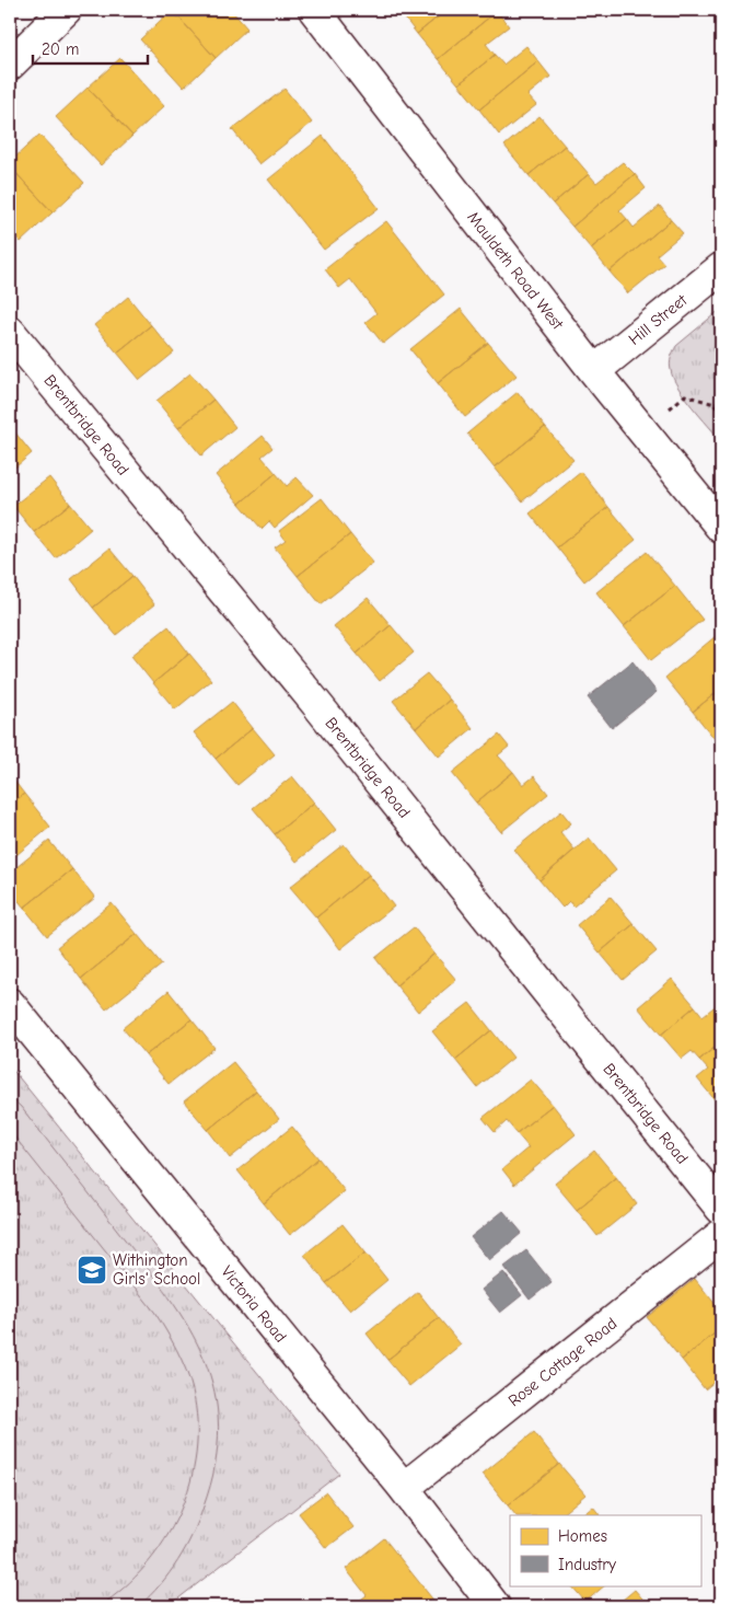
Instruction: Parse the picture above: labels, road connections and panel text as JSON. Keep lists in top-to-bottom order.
{
  "streets": {
    "street": [
      "Mauldeth Road West",
      "Hill Street",
      "Brentbridge Road",
      "Victoria Road",
      "Rose Cottage Road"
    ]
  },
  "crossings": [
    ["Mauldeth Road West", "Hill Street"],
    ["Victoria Road", "Rose Cottage Road"]
  ],
  "places": {
    "school or university": ["Withington Girls' School"]
  },
  "legend": ["Homes", "Industry"],
  "scale_bar": "20 m"
}
